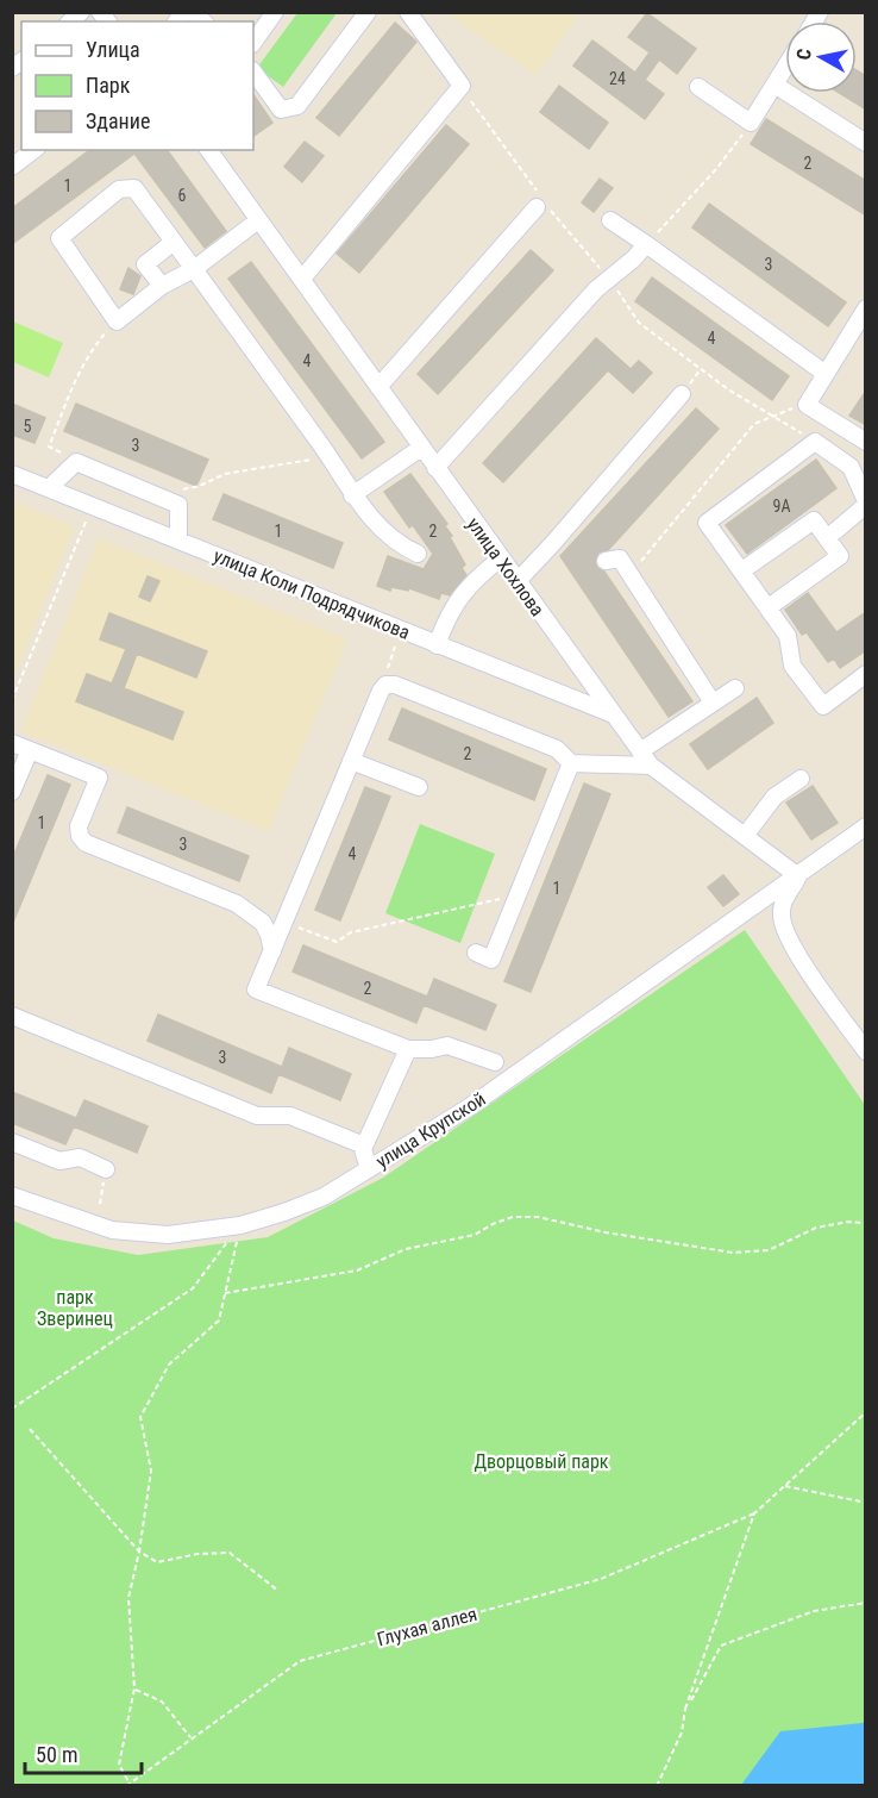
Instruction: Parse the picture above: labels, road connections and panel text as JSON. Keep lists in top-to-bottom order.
{
  "streets": {
    "street": ["улица Хохлова", "улица Коли Подрядчикова", "улица Крупской"],
    "path": ["Глухая аллея"]
  },
  "crossings": [
    ["улица Хохлова", "улица Коли Подрядчикова"],
    ["улица Хохлова", "улица Крупской"]
  ],
  "parks": ["парк Зверинец", "Дворцовый парк"],
  "house_numbers": [
    "24",
    "2",
    "1",
    "6",
    "3",
    "4",
    "4",
    "5",
    "3",
    "9А",
    "1",
    "2",
    "2",
    "1",
    "3",
    "4",
    "1",
    "2",
    "3"
  ],
  "legend": ["Улица", "Парк", "Здание"],
  "scale_bar": "50 m",
  "north": "left"
}
